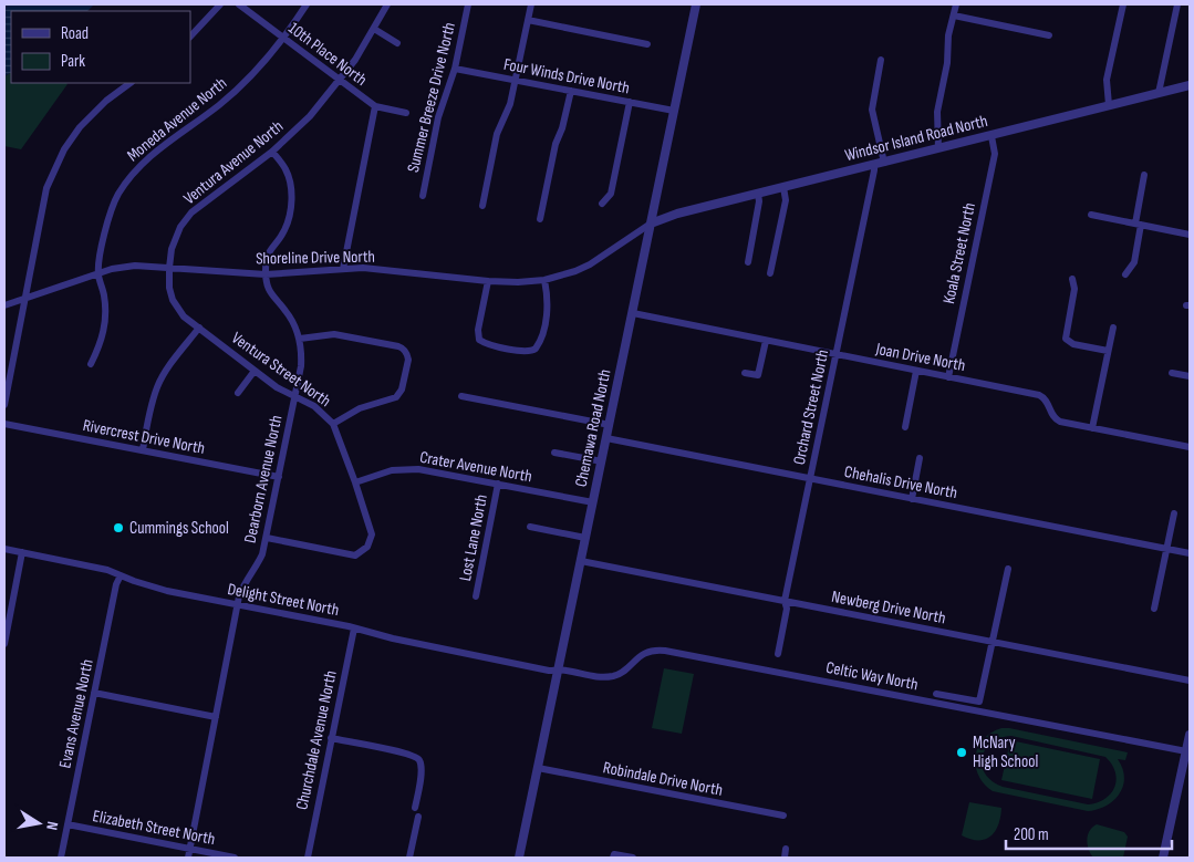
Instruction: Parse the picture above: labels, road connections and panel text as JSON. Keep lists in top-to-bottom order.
{
  "streets": {
    "street": [
      "10th Place North",
      "Four Winds Drive North",
      "Summer Breeze Drive North",
      "Moneda Avenue North",
      "Windsor Island Road North",
      "Ventura Avenue North",
      "Koala Street North",
      "Shoreline Drive North",
      "Joan Drive North",
      "Ventura Street North",
      "Orchard Street North",
      "Chemawa Road North",
      "Rivercrest Drive North",
      "Crater Avenue North",
      "Dearborn Avenue North",
      "Chehalis Drive North",
      "Lost Lane North",
      "Delight Street North",
      "Newberg Drive North",
      "Celtic Way North",
      "Evans Avenue North",
      "Churchdale Avenue North",
      "Robindale Drive North",
      "Elizabeth Street North"
    ]
  },
  "crossings": [
    ["10th Place North", "Moneda Avenue North"],
    ["10th Place North", "Ventura Avenue North"],
    ["Four Winds Drive North", "Summer Breeze Drive North"],
    ["Four Winds Drive North", "Chemawa Road North"],
    ["Moneda Avenue North", "Shoreline Drive North"],
    ["Windsor Island Road North", "Koala Street North"],
    ["Windsor Island Road North", "Shoreline Drive North"],
    ["Windsor Island Road North", "Orchard Street North"],
    ["Windsor Island Road North", "Chemawa Road North"],
    ["Ventura Avenue North", "Shoreline Drive North"],
    ["Ventura Avenue North", "Ventura Street North"],
    ["Koala Street North", "Joan Drive North"],
    ["Shoreline Drive North", "Ventura Street North"],
    ["Shoreline Drive North", "Chemawa Road North"],
    ["Shoreline Drive North", "Dearborn Avenue North"],
    ["Joan Drive North", "Orchard Street North"],
    ["Joan Drive North", "Chemawa Road North"],
    ["Ventura Street North", "Crater Avenue North"],
    ["Ventura Street North", "Dearborn Avenue North"],
    ["Orchard Street North", "Chehalis Drive North"],
    ["Orchard Street North", "Newberg Drive North"],
    ["Chemawa Road North", "Crater Avenue North"],
    ["Chemawa Road North", "Chehalis Drive North"],
    ["Chemawa Road North", "Delight Street North"],
    ["Chemawa Road North", "Newberg Drive North"],
    ["Chemawa Road North", "Celtic Way North"],
    ["Chemawa Road North", "Robindale Drive North"],
    ["Rivercrest Drive North", "Dearborn Avenue North"],
    ["Crater Avenue North", "Lost Lane North"],
    ["Dearborn Avenue North", "Delight Street North"],
    ["Dearborn Avenue North", "Elizabeth Street North"],
    ["Delight Street North", "Celtic Way North"],
    ["Delight Street North", "Evans Avenue North"],
    ["Delight Street North", "Churchdale Avenue North"],
    ["Evans Avenue North", "Elizabeth Street North"]
  ],
  "places": ["Cummings School", "McNary High School"],
  "legend": ["Road", "Park"],
  "scale_bar": "200 m",
  "north": "right"
}
